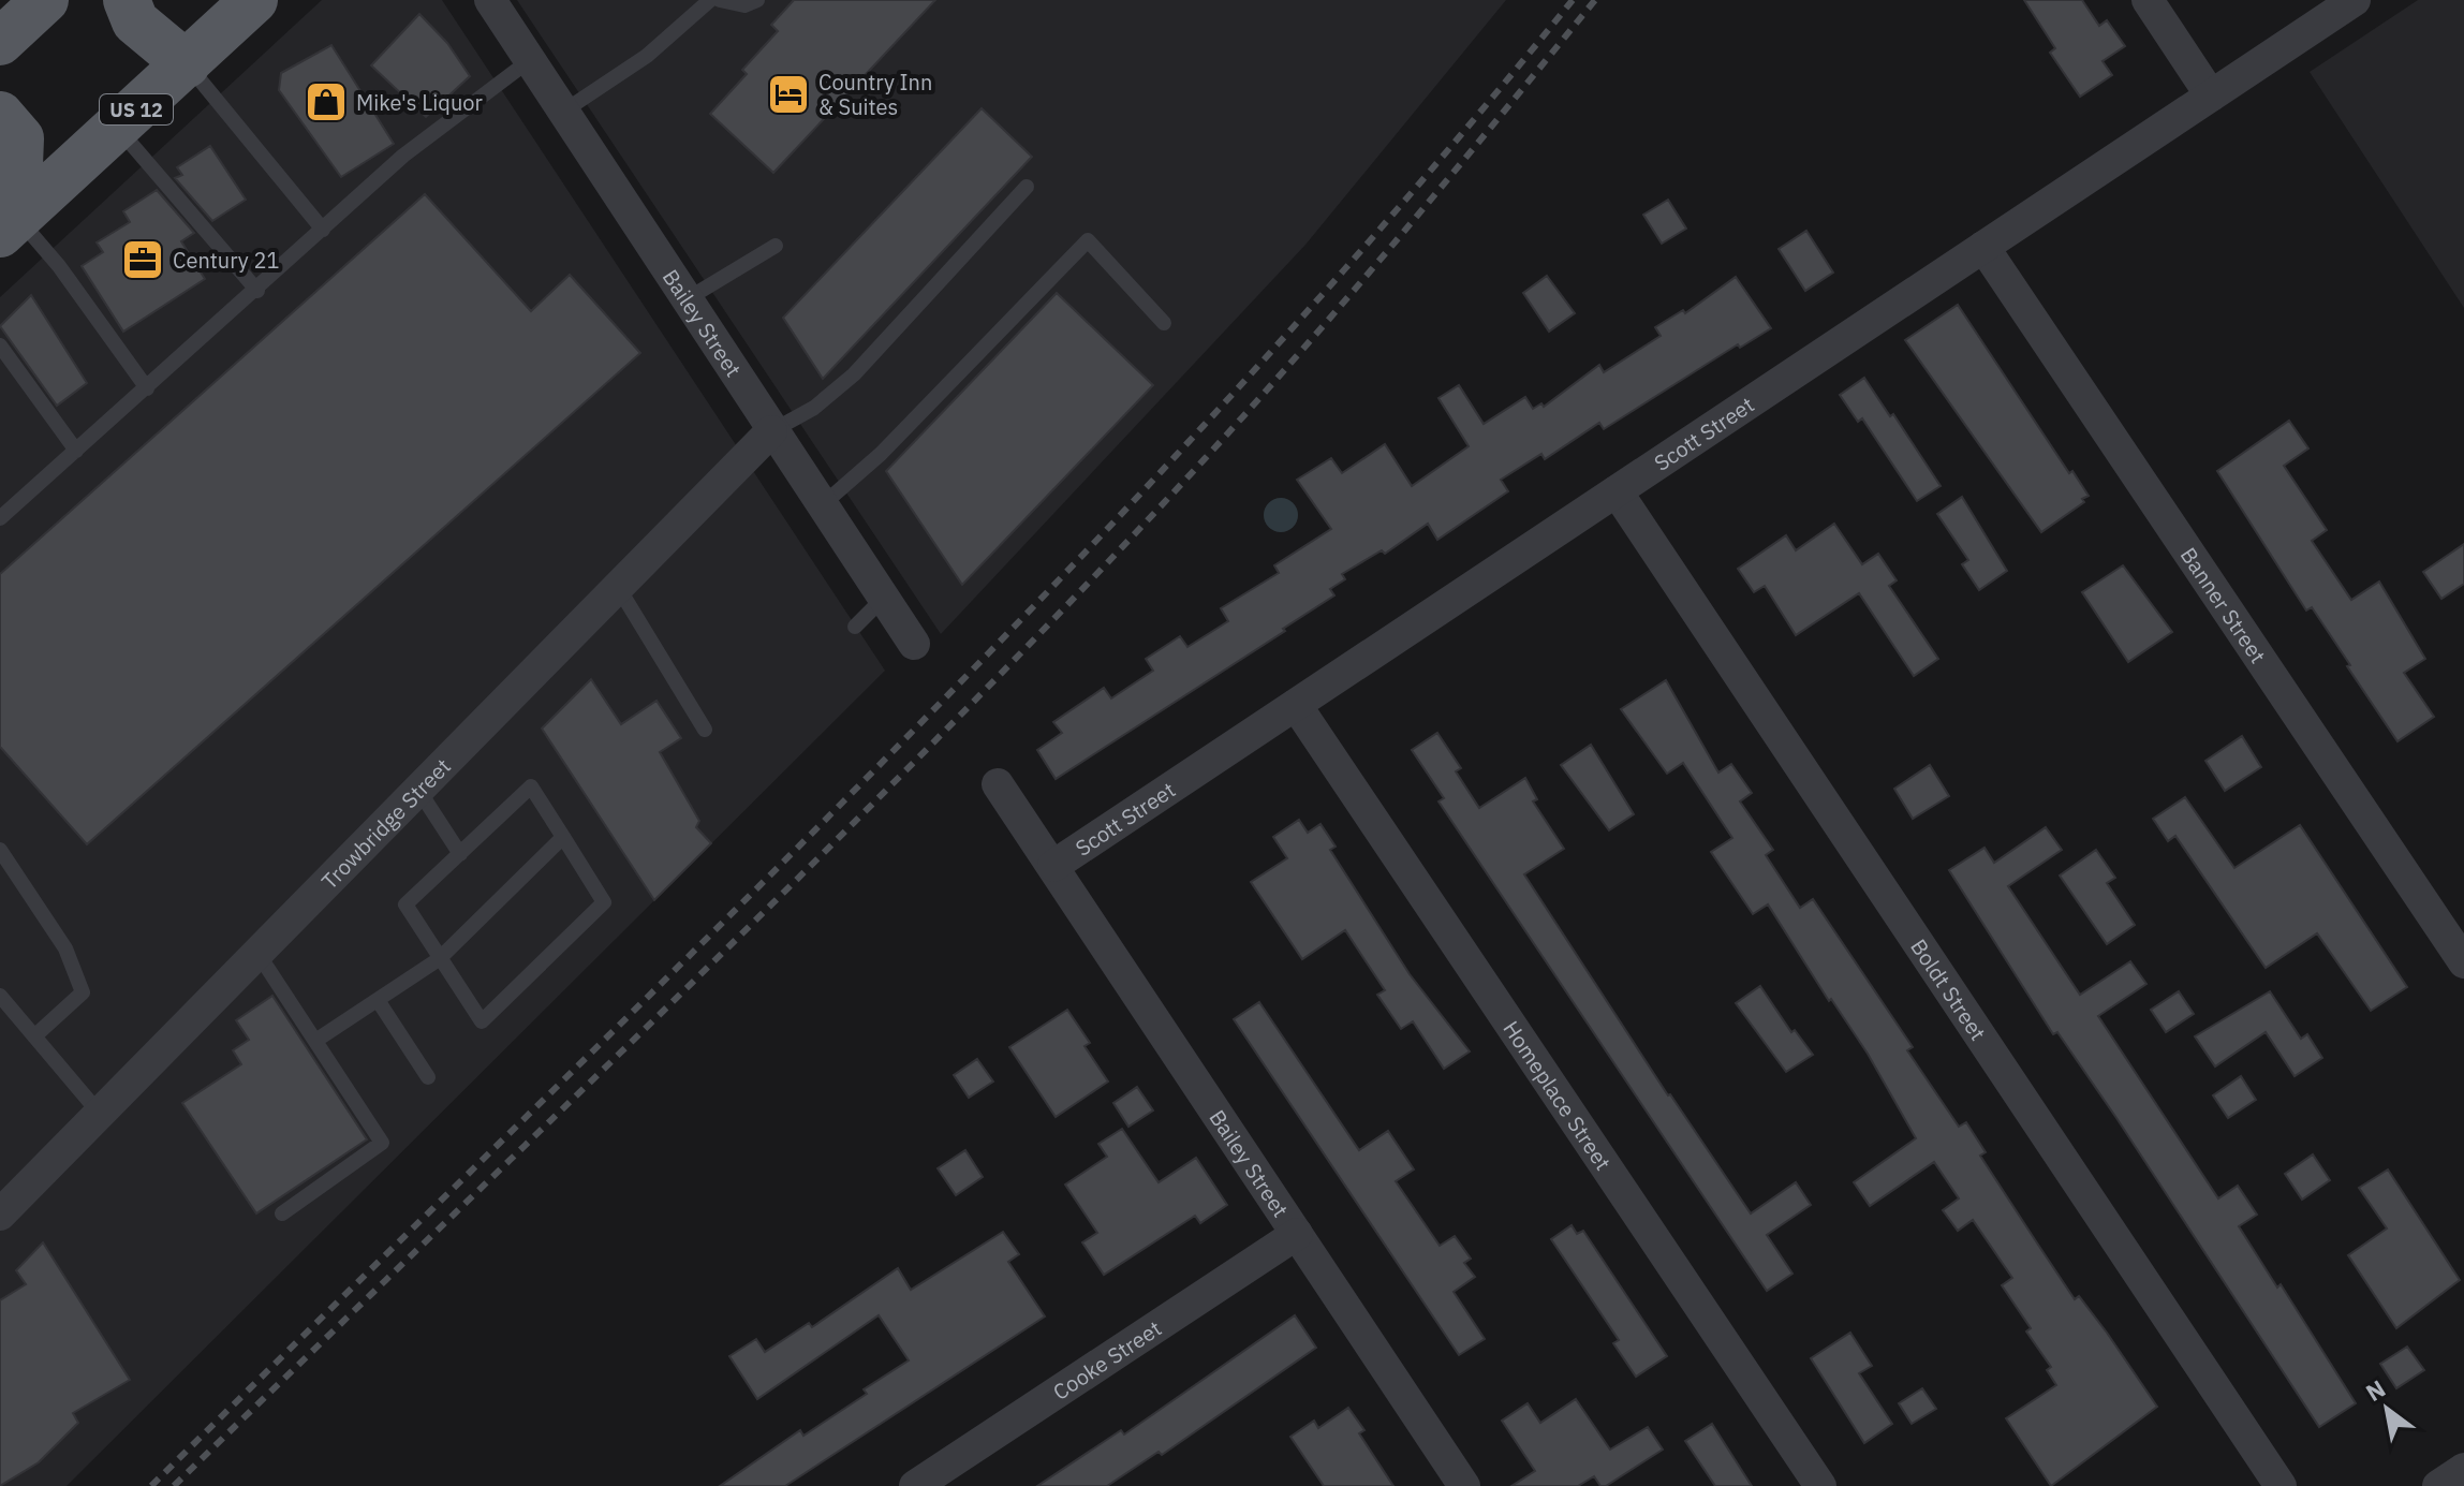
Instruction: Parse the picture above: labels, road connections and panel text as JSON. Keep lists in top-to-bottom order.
{
  "streets": {
    "main road": ["US 12"],
    "street": [
      "Bailey Street",
      "Scott Street",
      "Banner Street",
      "Trowbridge Street",
      "Boldt Street",
      "Homeplace Street",
      "Cooke Street"
    ]
  },
  "crossings": [
    ["Bailey Street", "Scott Street"],
    ["Bailey Street", "Trowbridge Street"],
    ["Bailey Street", "Cooke Street"],
    ["Scott Street", "Banner Street"],
    ["Scott Street", "Boldt Street"],
    ["Scott Street", "Homeplace Street"]
  ],
  "places": {
    "hotel": ["Country Inn & Suites"],
    "shop": ["Mike's Liquor"],
    "office": ["Century 21"]
  },
  "north": "top left"
}
